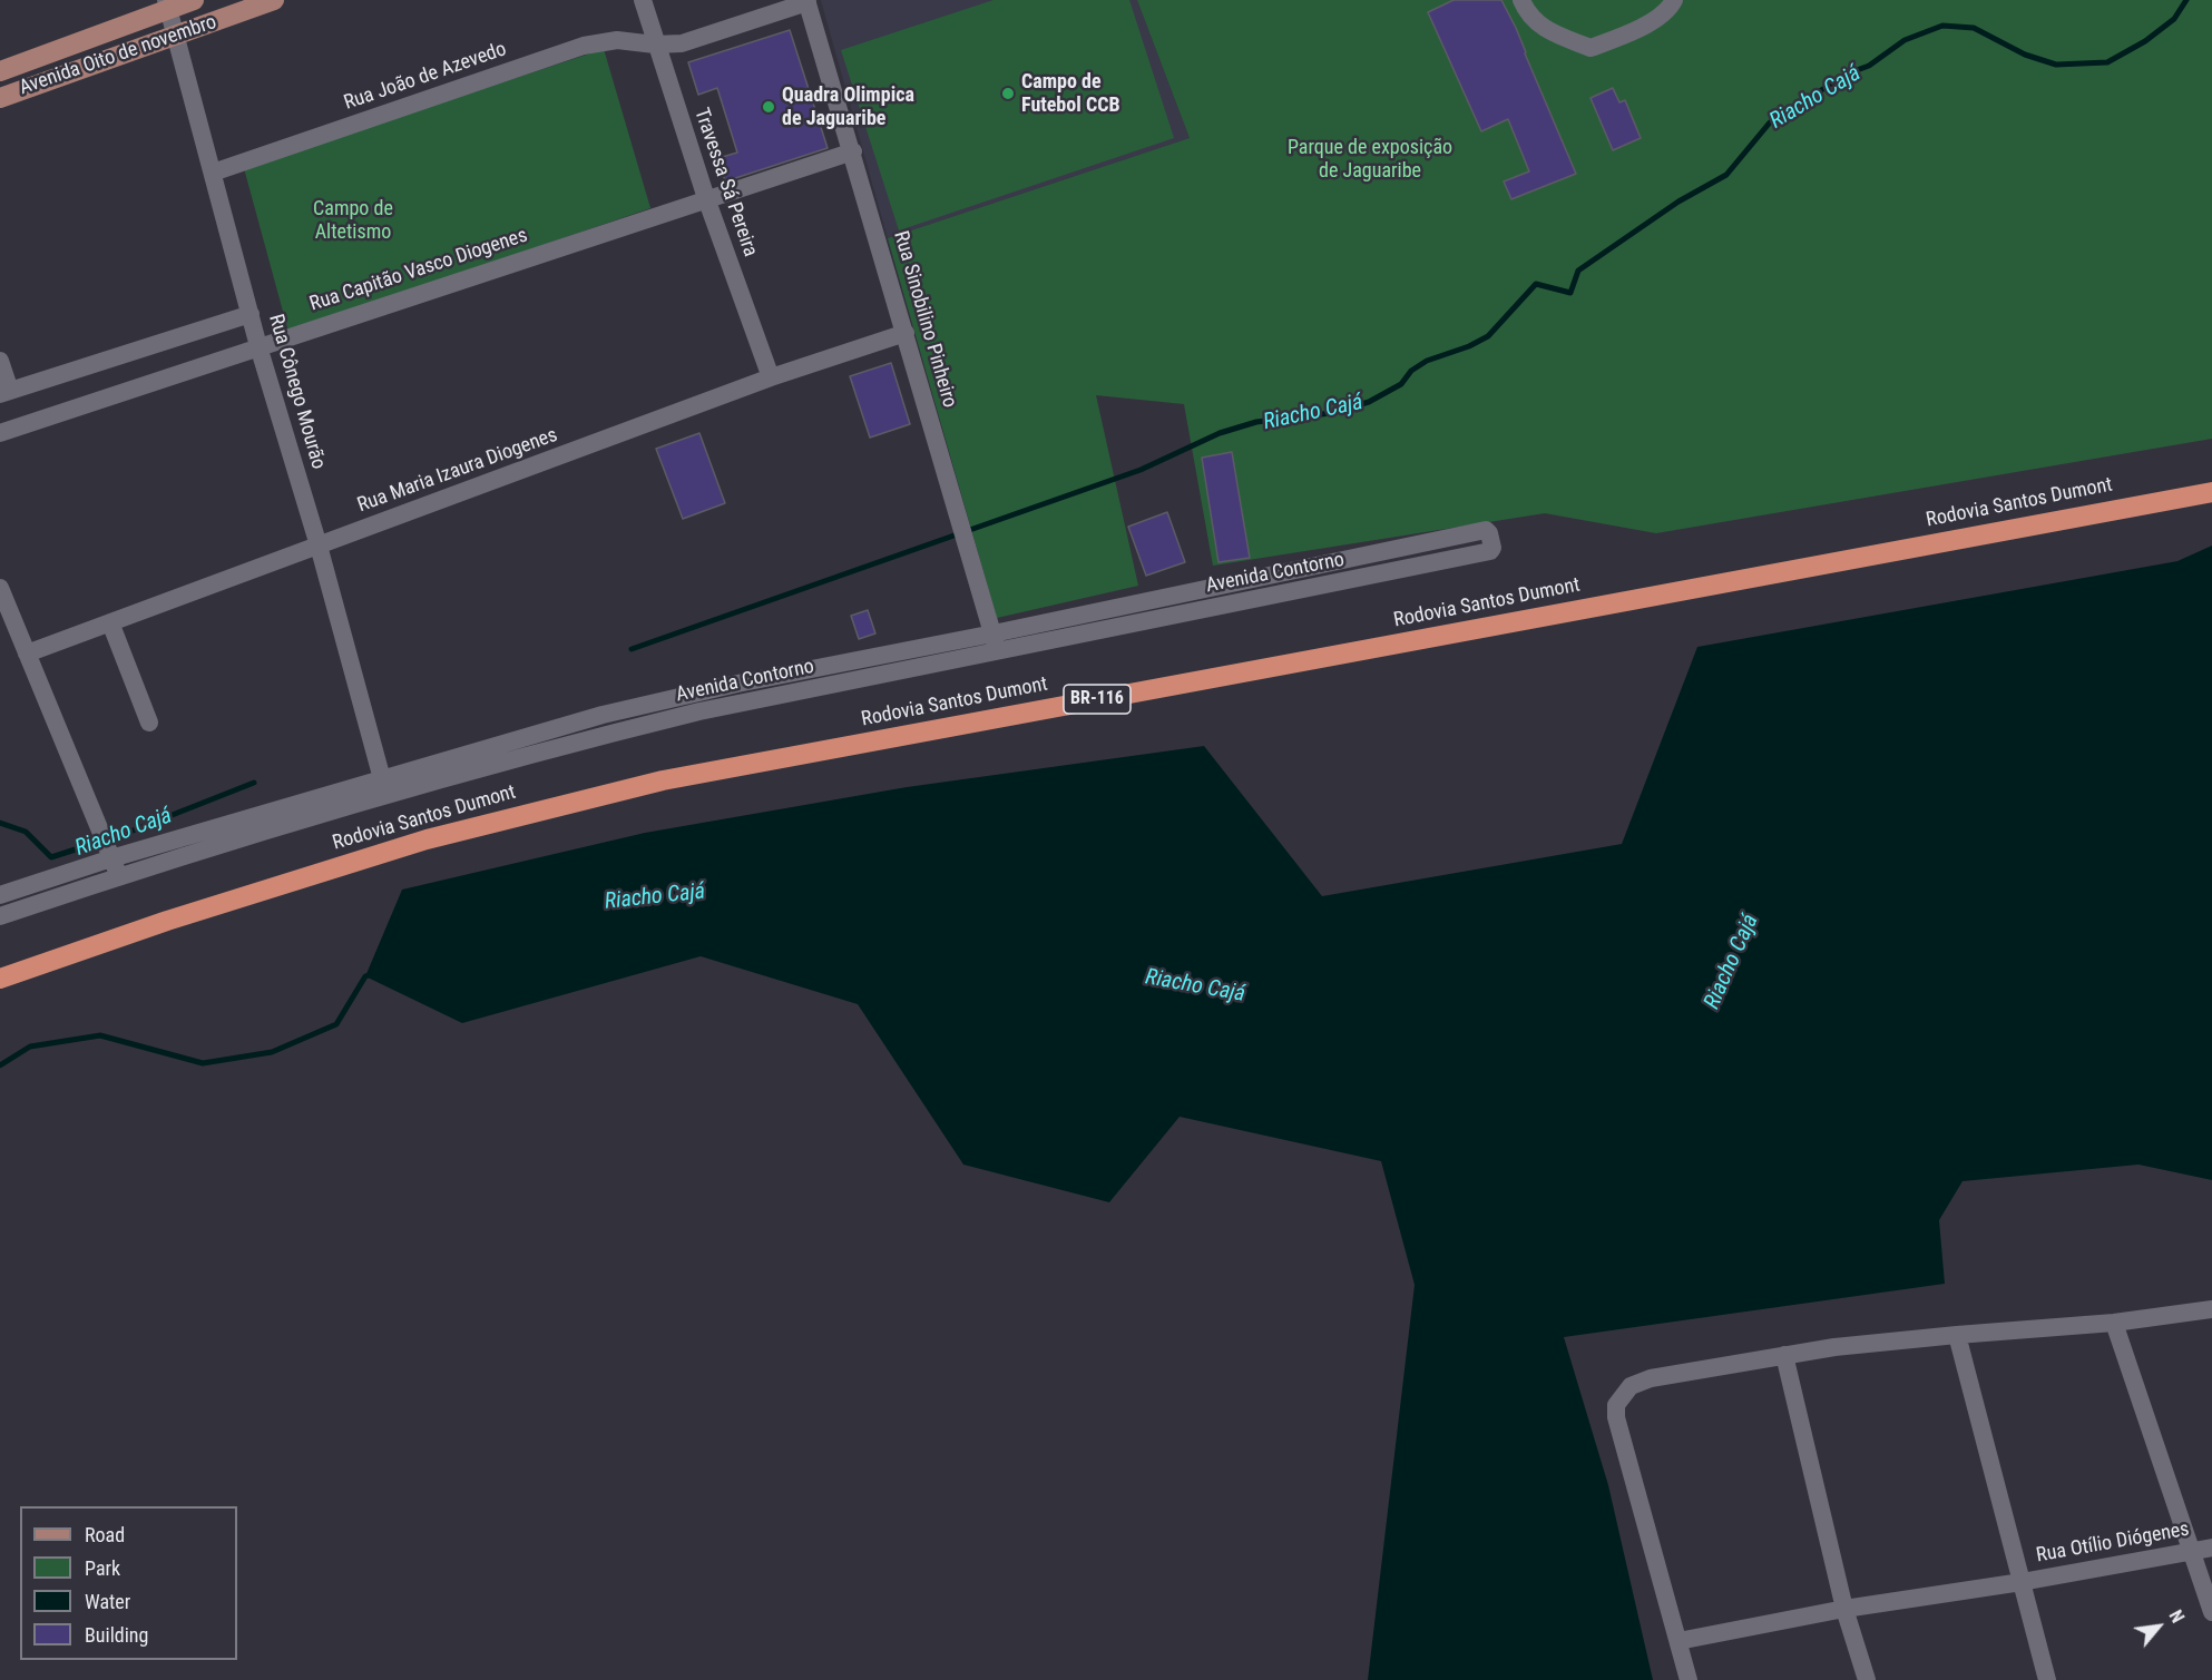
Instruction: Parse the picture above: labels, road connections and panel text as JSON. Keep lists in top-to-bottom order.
{
  "streets": {
    "highway": ["Rodovia Santos Dumont", "BR-116"],
    "main road": ["Avenida Oito de novembro"],
    "street": [
      "Rua João de Azevedo",
      "Travessa Sá Pereira",
      "Rua Capitão Vasco Diogenes",
      "Rua Sinobilino Pinheiro",
      "Rua Cônego Mourão",
      "Rua Maria Izaura Diogenes",
      "Avenida Contorno",
      "Rua Otílio Diógenes"
    ]
  },
  "crossings": [
    ["Avenida Oito de novembro", "Rua Cônego Mourão"],
    ["Rua João de Azevedo", "Travessa Sá Pereira"],
    ["Rua João de Azevedo", "Rua Sinobilino Pinheiro"],
    ["Rua João de Azevedo", "Rua Cônego Mourão"],
    ["Travessa Sá Pereira", "Rua Capitão Vasco Diogenes"],
    ["Travessa Sá Pereira", "Rua Maria Izaura Diogenes"],
    ["Rua Capitão Vasco Diogenes", "Rua Sinobilino Pinheiro"],
    ["Rua Capitão Vasco Diogenes", "Rua Cônego Mourão"],
    ["Rua Sinobilino Pinheiro", "Rua Maria Izaura Diogenes"],
    ["Rua Sinobilino Pinheiro", "Avenida Contorno"],
    ["Rua Cônego Mourão", "Rua Maria Izaura Diogenes"],
    ["Rua Cônego Mourão", "Avenida Contorno"]
  ],
  "water": ["Riacho Cajá"],
  "parks": ["Parque de exposição de Jaguaribe", "Campo de Altetismo"],
  "places": ["Campo de Futebol CCB", "Quadra Olimpica de Jaguaribe"],
  "legend": [
    "Road",
    "Park",
    "Water",
    "Building"
  ],
  "north": "top right"
}
